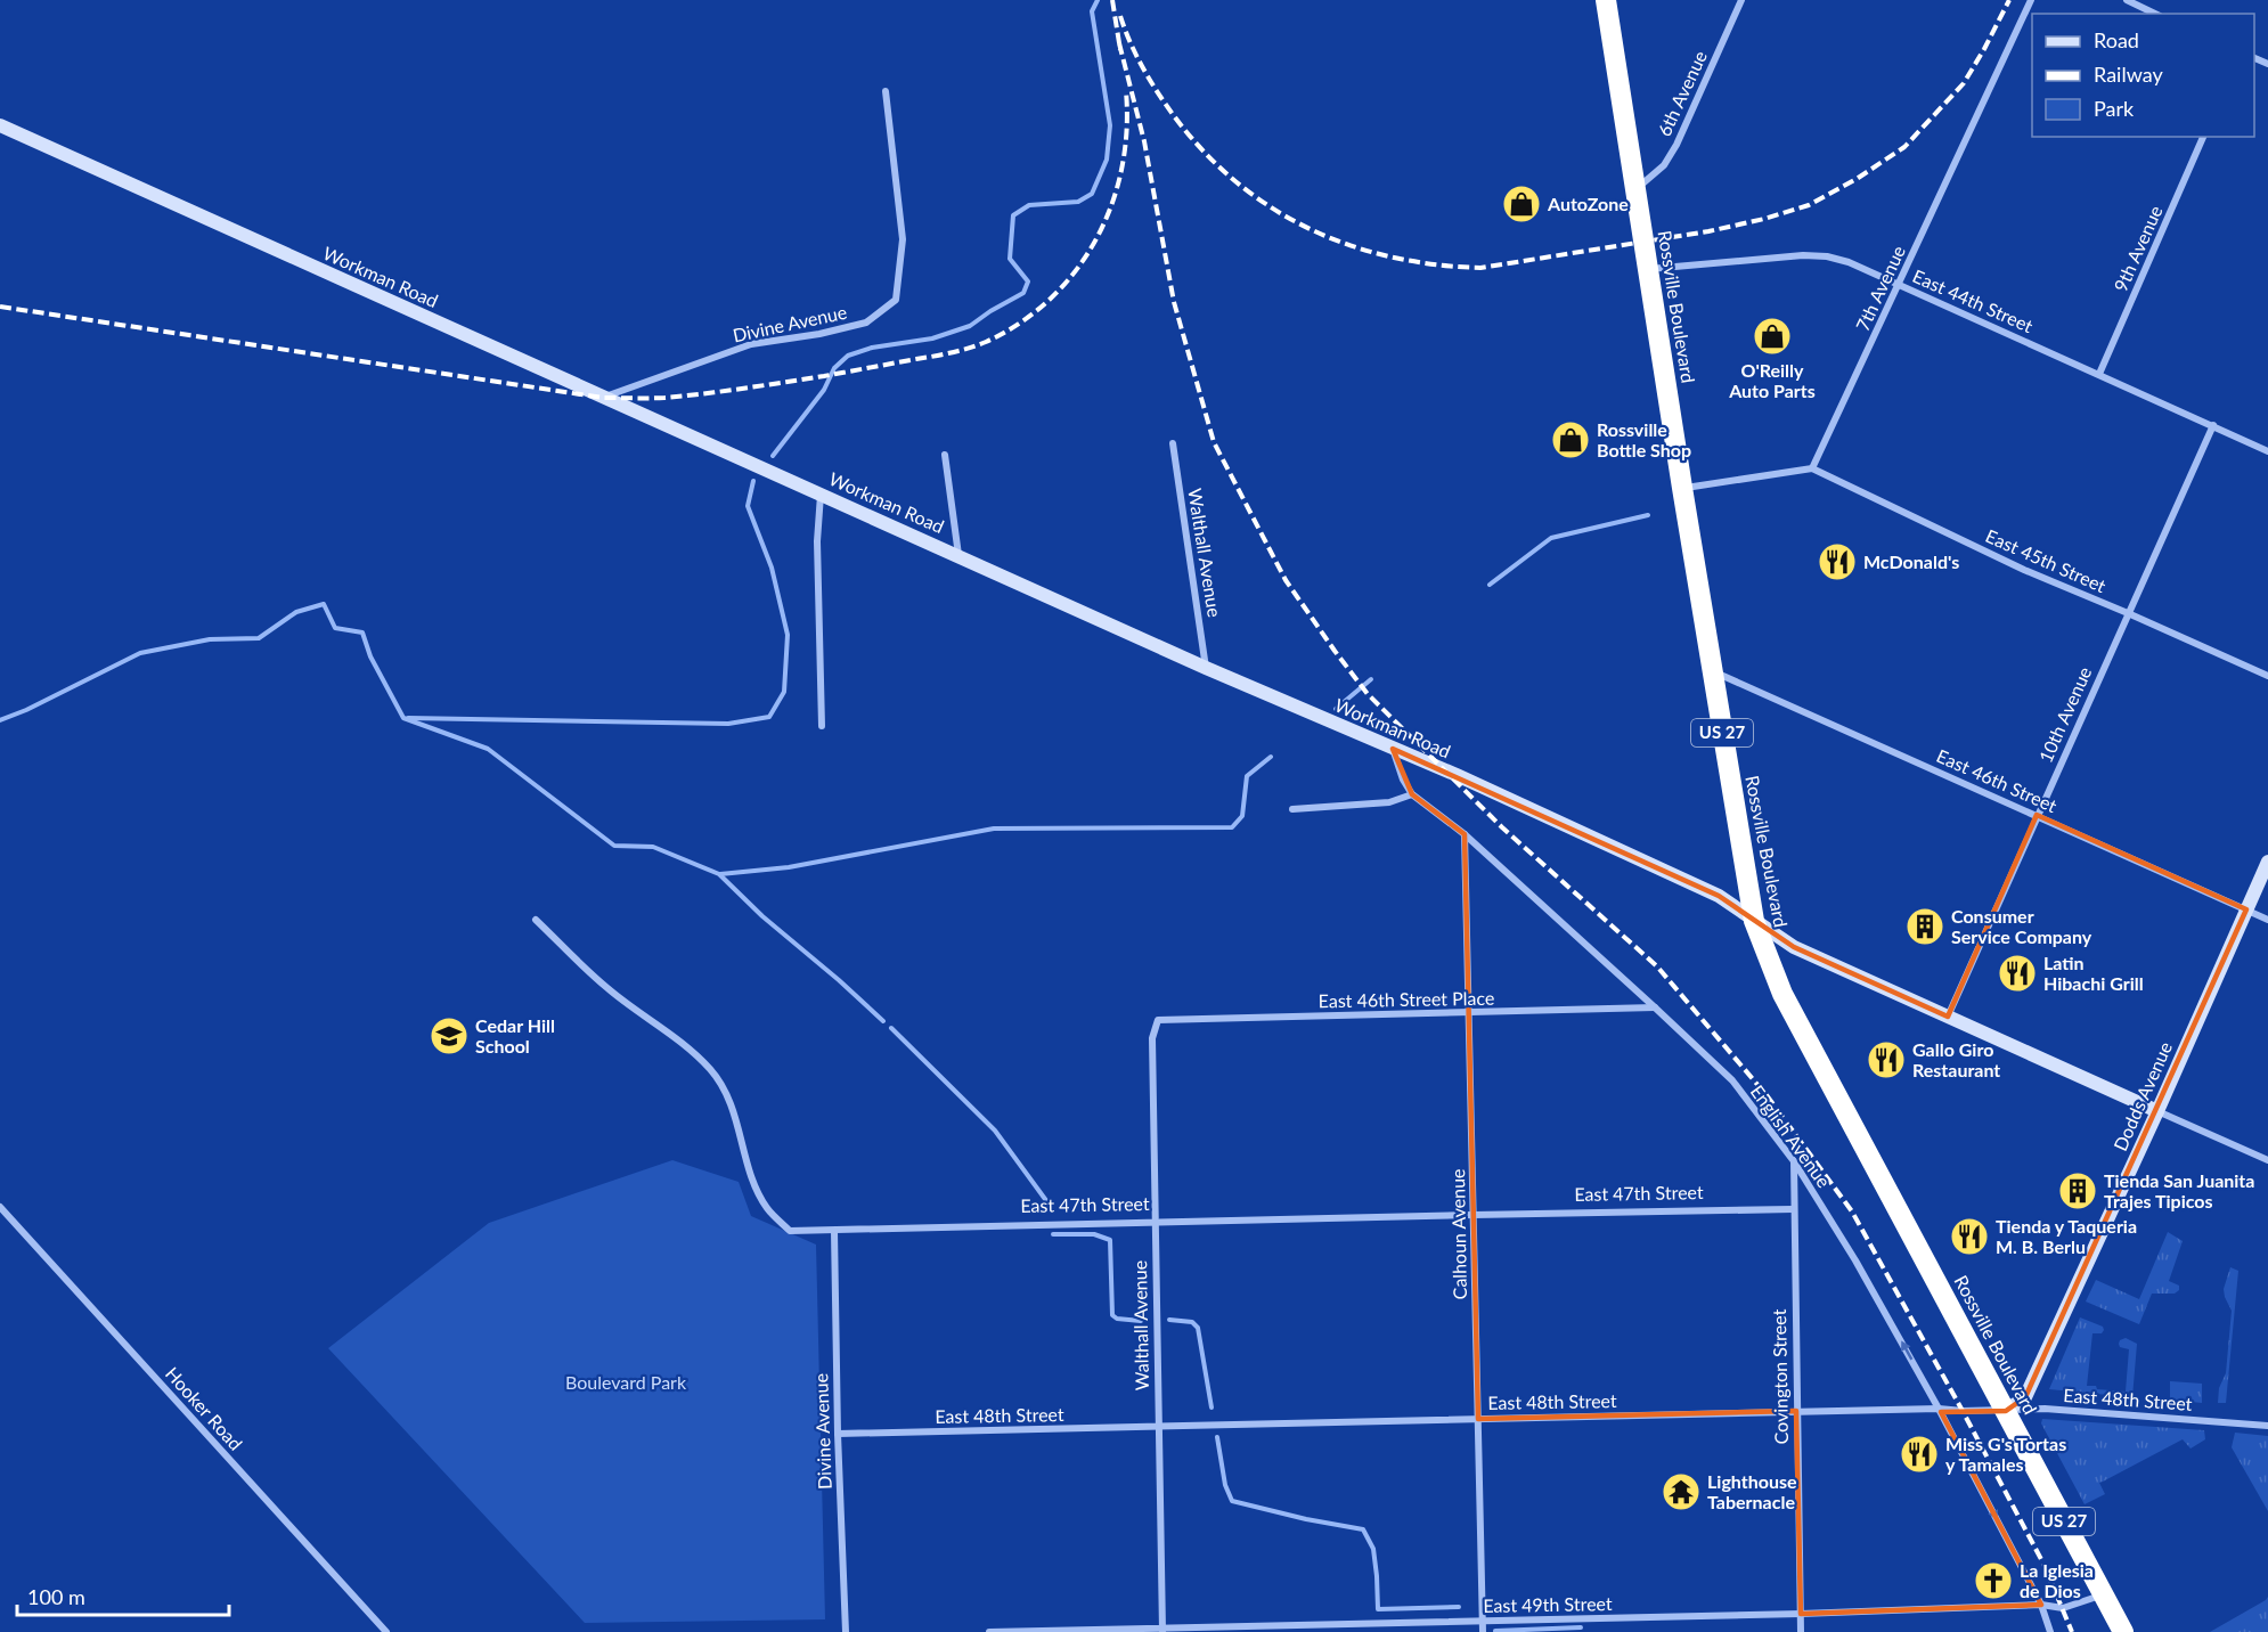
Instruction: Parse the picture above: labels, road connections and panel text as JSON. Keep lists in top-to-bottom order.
{
  "streets": {
    "highway": ["Rossville Boulevard", "US 27"],
    "street": [
      "6th Avenue",
      "9th Avenue",
      "Workman Road",
      "7th Avenue",
      "East 44th Street",
      "Divine Avenue",
      "Walthall Avenue",
      "East 45th Street",
      "10th Avenue",
      "East 46th Street",
      "East 46th Street Place",
      "Dodds Avenue",
      "English Avenue",
      "East 47th Street",
      "Calhoun Avenue",
      "Covington Street",
      "East 48th Street",
      "Hooker Road",
      "East 49th Street"
    ]
  },
  "crossings": [
    ["6th Avenue", "Rossville Boulevard"],
    ["9th Avenue", "East 44th Street"],
    ["Workman Road", "Rossville Boulevard"],
    ["Workman Road", "Divine Avenue"],
    ["Workman Road", "Walthall Avenue"],
    ["Workman Road", "English Avenue"],
    ["7th Avenue", "East 44th Street"],
    ["7th Avenue", "East 45th Street"],
    ["East 44th Street", "Rossville Boulevard"],
    ["East 44th Street", "10th Avenue"],
    ["Rossville Boulevard", "East 46th Street"],
    ["Rossville Boulevard", "Dodds Avenue"],
    ["Rossville Boulevard", "East 48th Street"],
    ["Rossville Boulevard", "East 49th Street"],
    ["Divine Avenue", "East 47th Street"],
    ["Divine Avenue", "East 48th Street"],
    ["Walthall Avenue", "East 46th Street Place"],
    ["Walthall Avenue", "East 47th Street"],
    ["Walthall Avenue", "East 48th Street"],
    ["Walthall Avenue", "East 49th Street"],
    ["East 45th Street", "10th Avenue"],
    ["10th Avenue", "East 46th Street"],
    ["East 46th Street", "Dodds Avenue"],
    ["East 46th Street Place", "English Avenue"],
    ["East 46th Street Place", "Calhoun Avenue"],
    ["Dodds Avenue", "East 48th Street"],
    ["English Avenue", "Calhoun Avenue"],
    ["English Avenue", "Covington Street"],
    ["English Avenue", "East 48th Street"],
    ["English Avenue", "East 49th Street"],
    ["East 47th Street", "Calhoun Avenue"],
    ["East 47th Street", "Covington Street"],
    ["Calhoun Avenue", "East 48th Street"],
    ["Calhoun Avenue", "East 49th Street"],
    ["Covington Street", "East 48th Street"],
    ["Covington Street", "East 49th Street"]
  ],
  "parks": ["Boulevard Park"],
  "places": {
    "shop": ["AutoZone", "O'Reilly Auto Parts", "Rossville Bottle Shop"],
    "restaurant": [
      "McDonald's",
      "Latin Hibachi Grill",
      "Gallo Giro Restaurant",
      "Tienda y Taqueria M. B. Berlu",
      "Miss G's Tortas y Tamales"
    ],
    "building": ["Consumer Service Company", "Tienda San Juanita Trajes Tipicos"],
    "school or university": ["Cedar Hill School"],
    "temple": ["Lighthouse Tabernacle"],
    "church": ["La Iglesia de Dios"]
  },
  "legend": ["Road", "Railway", "Park"],
  "scale_bar": "100 m"
}
